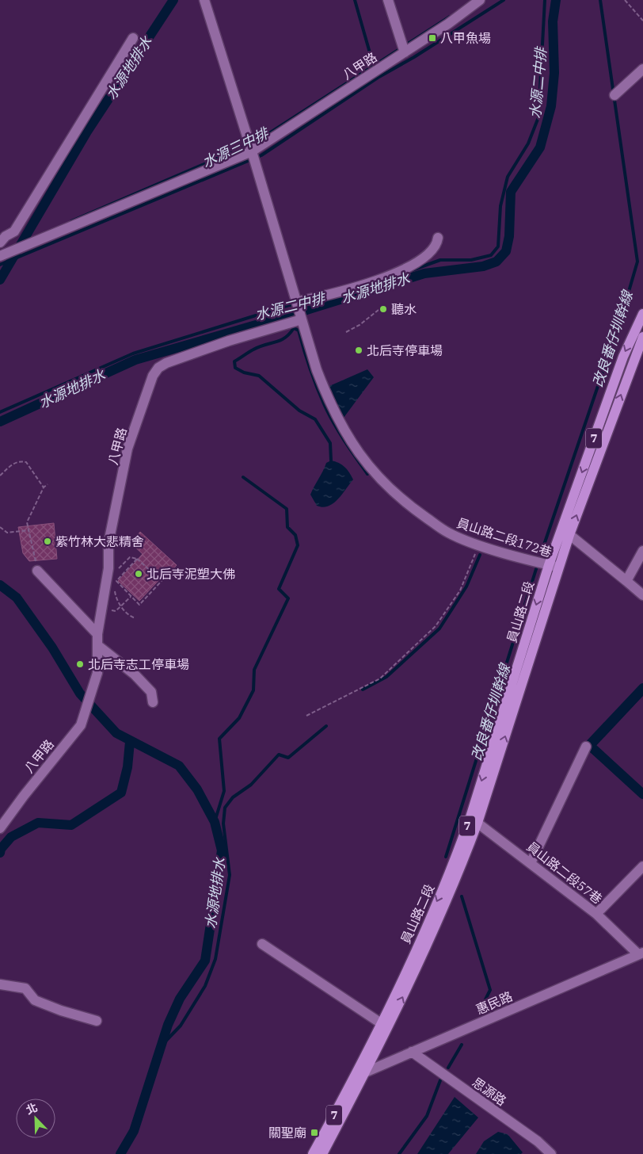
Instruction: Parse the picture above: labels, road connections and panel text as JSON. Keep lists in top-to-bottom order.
{
  "streets": {
    "main road": ["7", "員山路二段"],
    "street": [
      "八甲路",
      "員山路二段172巷",
      "員山路二段57巷",
      "惠民路",
      "思源路"
    ]
  },
  "crossings": [
    ["八甲路", "員山路二段172巷"],
    ["員山路二段172巷", "員山路二段"],
    ["員山路二段", "員山路二段57巷"],
    ["員山路二段", "惠民路"],
    ["員山路二段57巷", "惠民路"],
    ["惠民路", "思源路"]
  ],
  "water": [
    "水源地排水",
    "水源二中排",
    "水源三中排",
    "改良番仔圳幹線"
  ],
  "places": {
    "transit": ["八甲魚場", "關聖廟"],
    "other": [
      "聽水",
      "北后寺停車場",
      "紫竹林大悲精舍",
      "北后寺泥塑大佛",
      "北后寺志工停車場"
    ]
  },
  "north": "top left"
}
